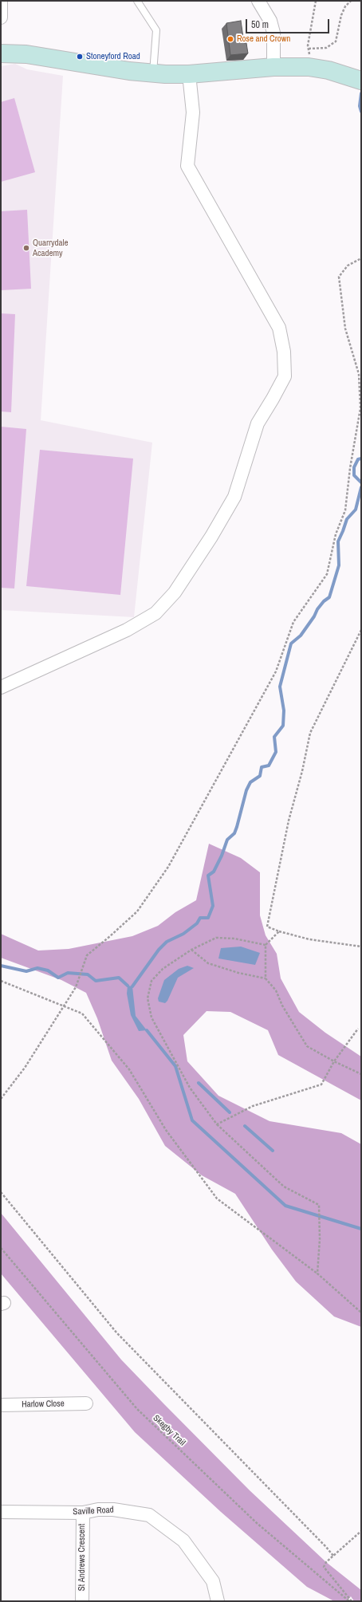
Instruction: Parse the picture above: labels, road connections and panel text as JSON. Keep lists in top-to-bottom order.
{
  "streets": {
    "street": ["Harlow Close", "Saville Road", "St Andrews Crescent"],
    "path": ["Skegby Trail"]
  },
  "crossings": [
    ["Saville Road", "St Andrews Crescent"]
  ],
  "places": ["Rose and Crown", "Stoneyford Road", "Quarrydale Academy"],
  "scale_bar": "50 m"
}
